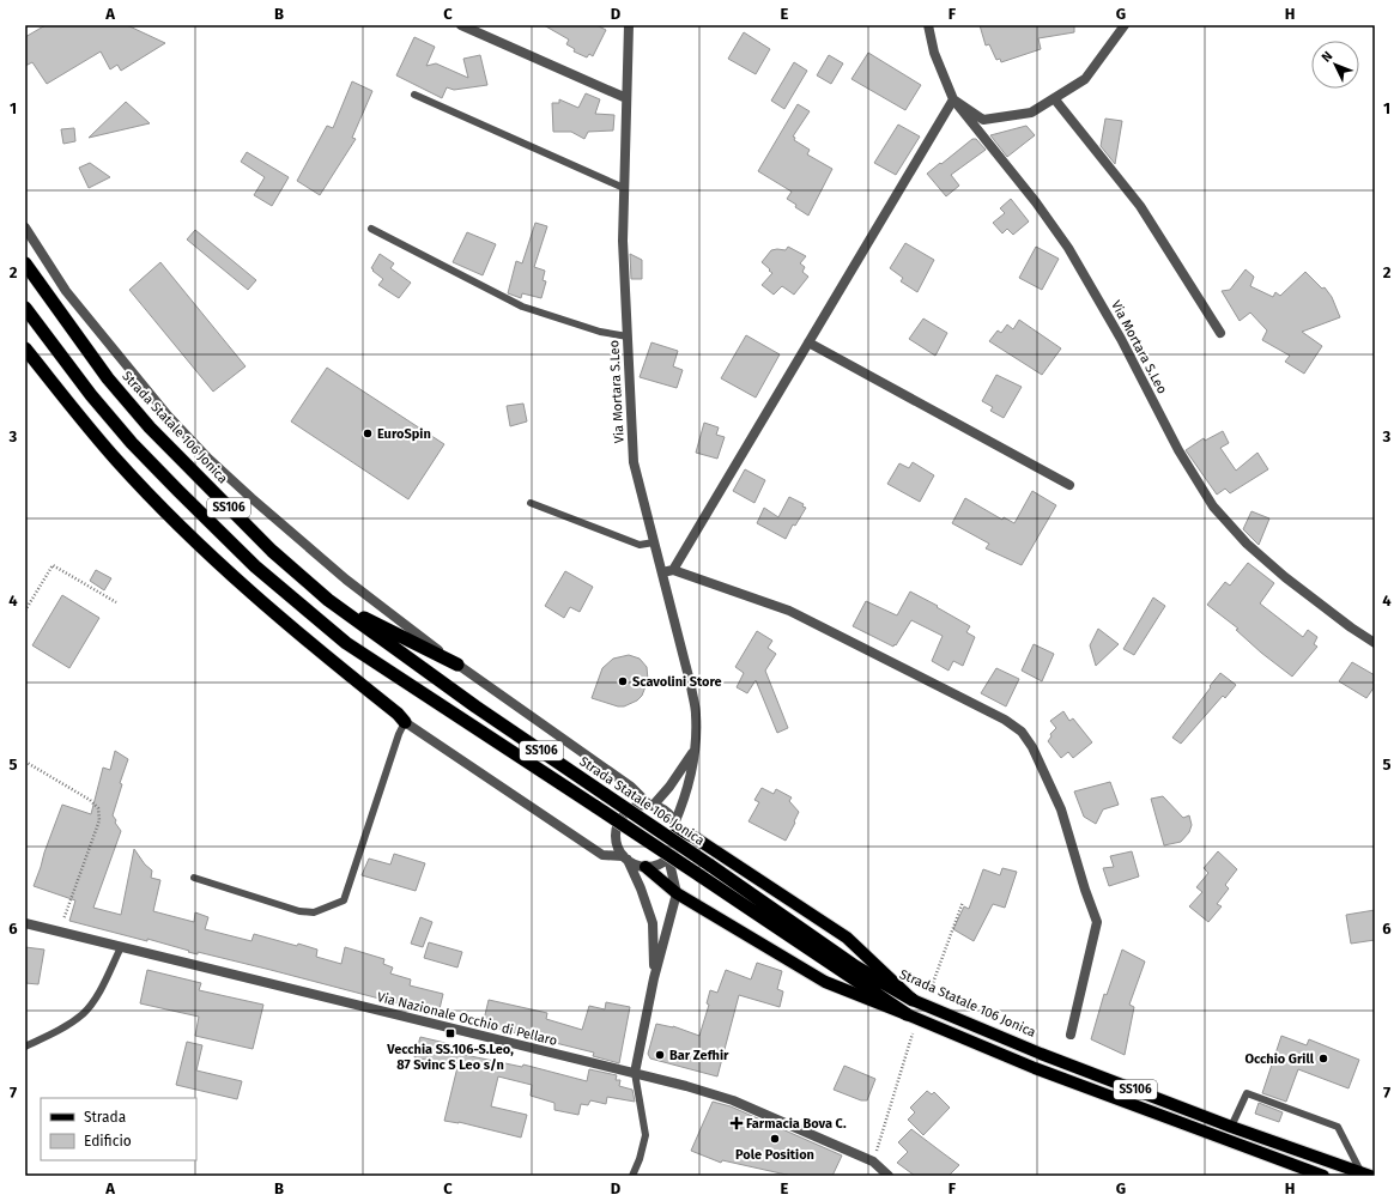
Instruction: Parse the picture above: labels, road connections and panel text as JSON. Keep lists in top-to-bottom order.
{
  "streets": {
    "highway": ["Strada Statale 106 Jonica", "SS106"],
    "street": ["Via Mortara S.Leo", "Via Nazionale Occhio di Pellaro"]
  },
  "places": {
    "other": [
      "EuroSpin",
      "Scavolini Store",
      "Bar Zefhir",
      "Occhio Grill",
      "Pole Position"
    ],
    "transit": ["Vecchia SS.106-S.Leo, 87 Svinc S Leo s/n"],
    "health": ["Farmacia Bova C."]
  },
  "legend": ["Strada", "Edificio"],
  "north": "top left",
  "grid": {
    "columns": [
      "A",
      "B",
      "C",
      "D",
      "E",
      "F",
      "G",
      "H"
    ],
    "rows": [
      "1",
      "2",
      "3",
      "4",
      "5",
      "6",
      "7"
    ]
  }
}
